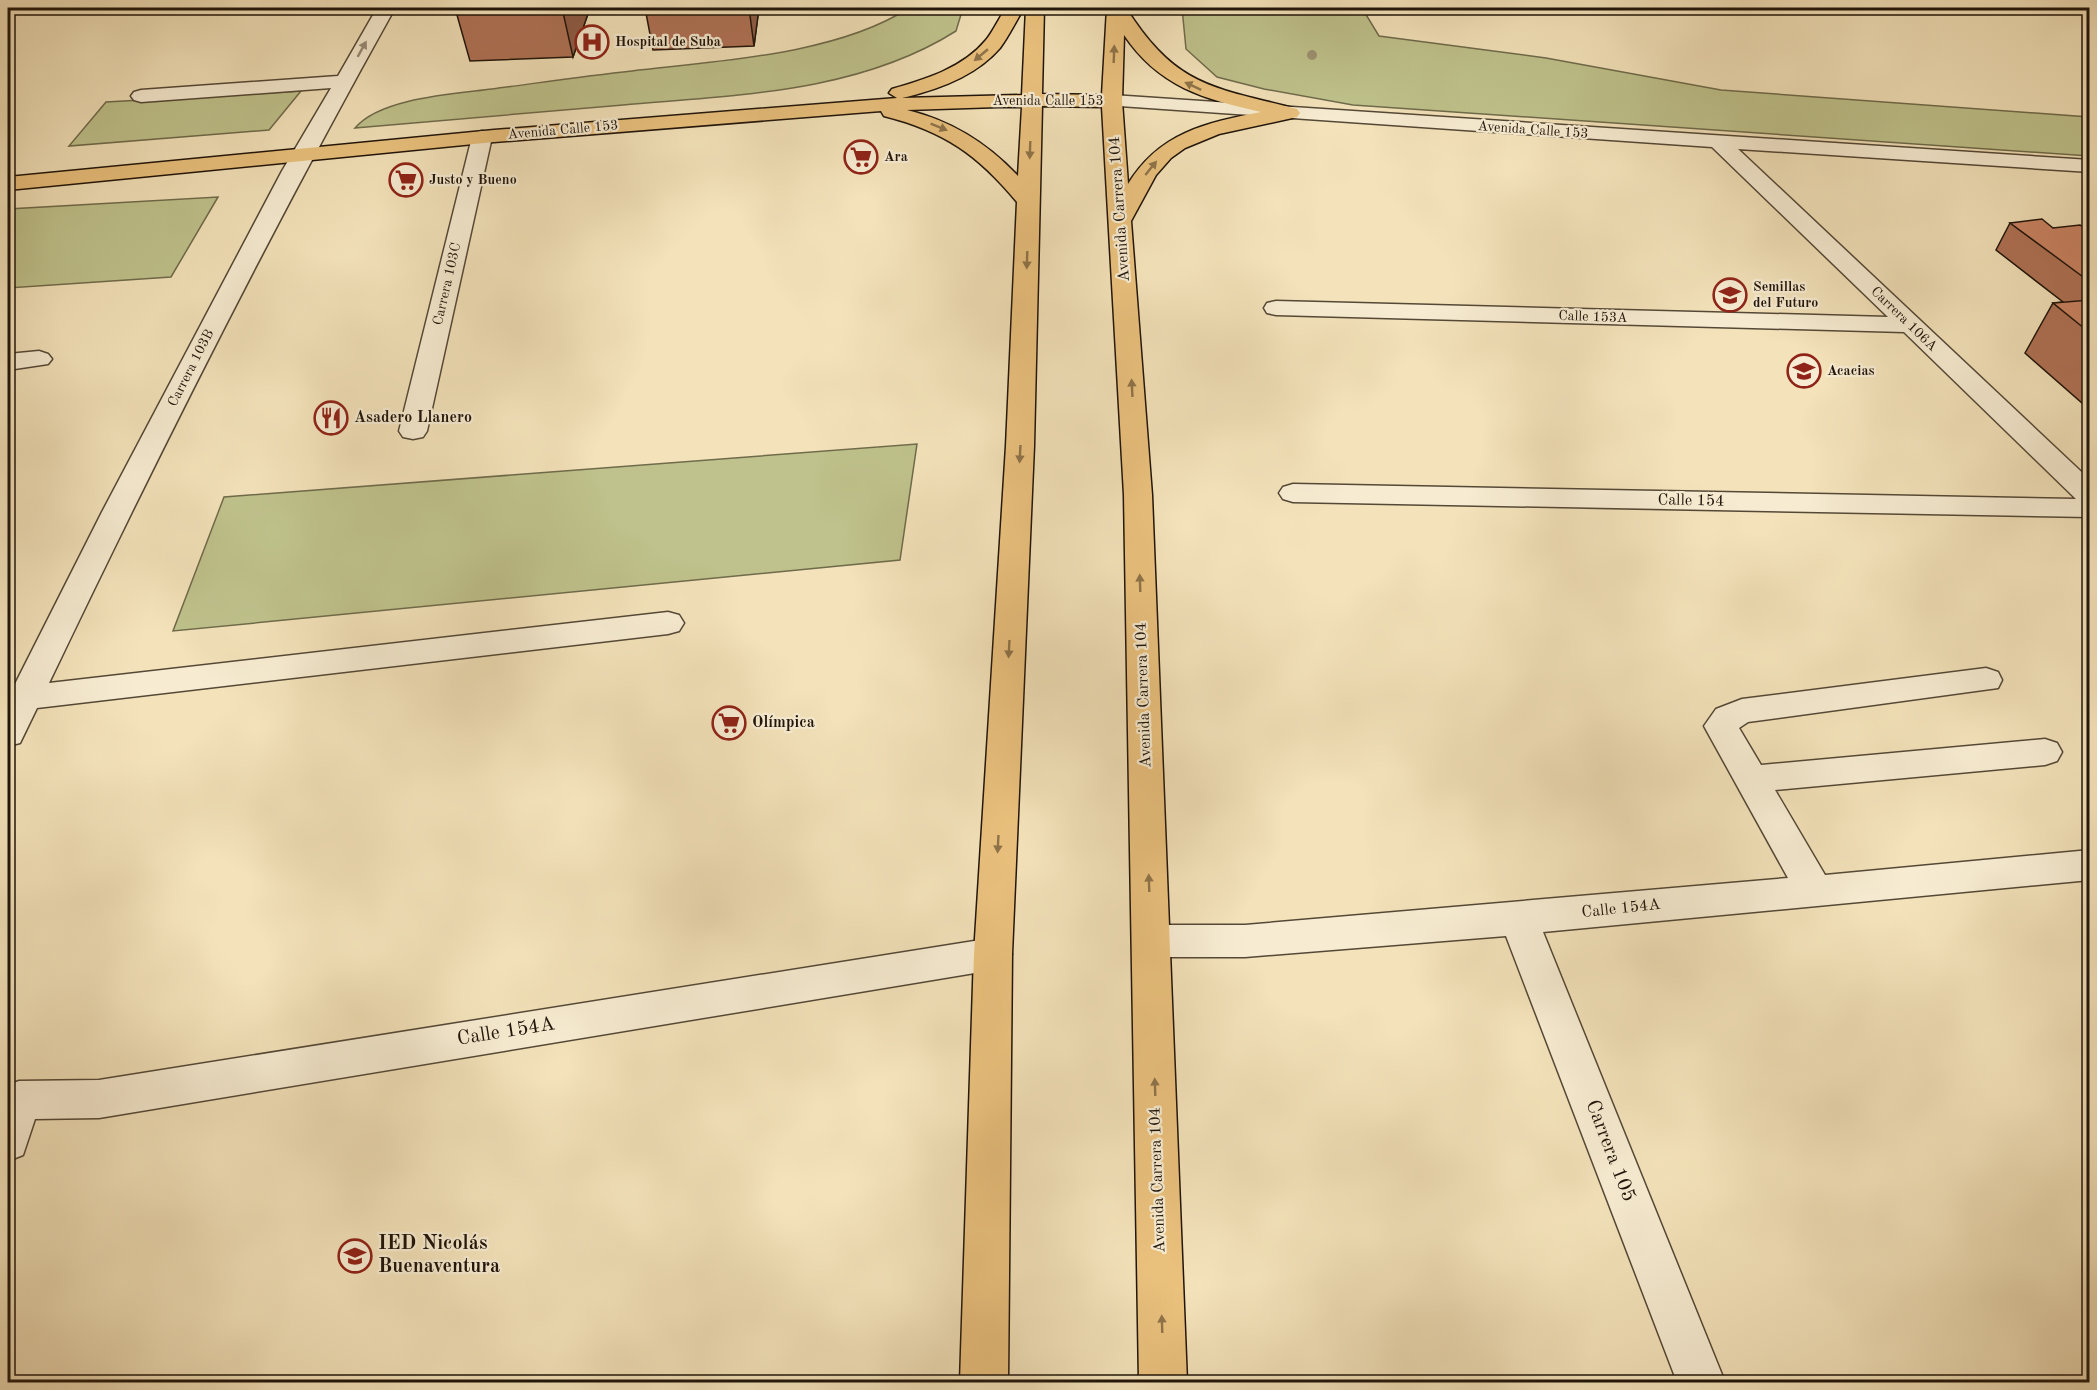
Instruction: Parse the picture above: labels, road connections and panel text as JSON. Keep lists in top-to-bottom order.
{
  "streets": {
    "main road": ["Avenida Calle 153", "Avenida Carrera 104"],
    "street": [
      "Carrera 103C",
      "Calle 153A",
      "Carrera 106A",
      "Carrera 103B",
      "Calle 154",
      "Calle 154A",
      "Carrera 105"
    ]
  },
  "crossings": [
    ["Avenida Calle 153", "Avenida Carrera 104"],
    ["Avenida Calle 153", "Carrera 103C"],
    ["Avenida Calle 153", "Carrera 106A"],
    ["Avenida Calle 153", "Carrera 103B"],
    ["Avenida Carrera 104", "Calle 154A"],
    ["Calle 153A", "Carrera 106A"],
    ["Calle 154A", "Carrera 105"]
  ],
  "places": {
    "hospital": ["Hospital de Suba"],
    "supermarket": ["Ara", "Justo y Bueno", "Olímpica"],
    "school or university": ["Semillas del Futuro", "Acacias", "IED Nicolás Buenaventura"],
    "restaurant": ["Asadero Llanero"]
  }
}
